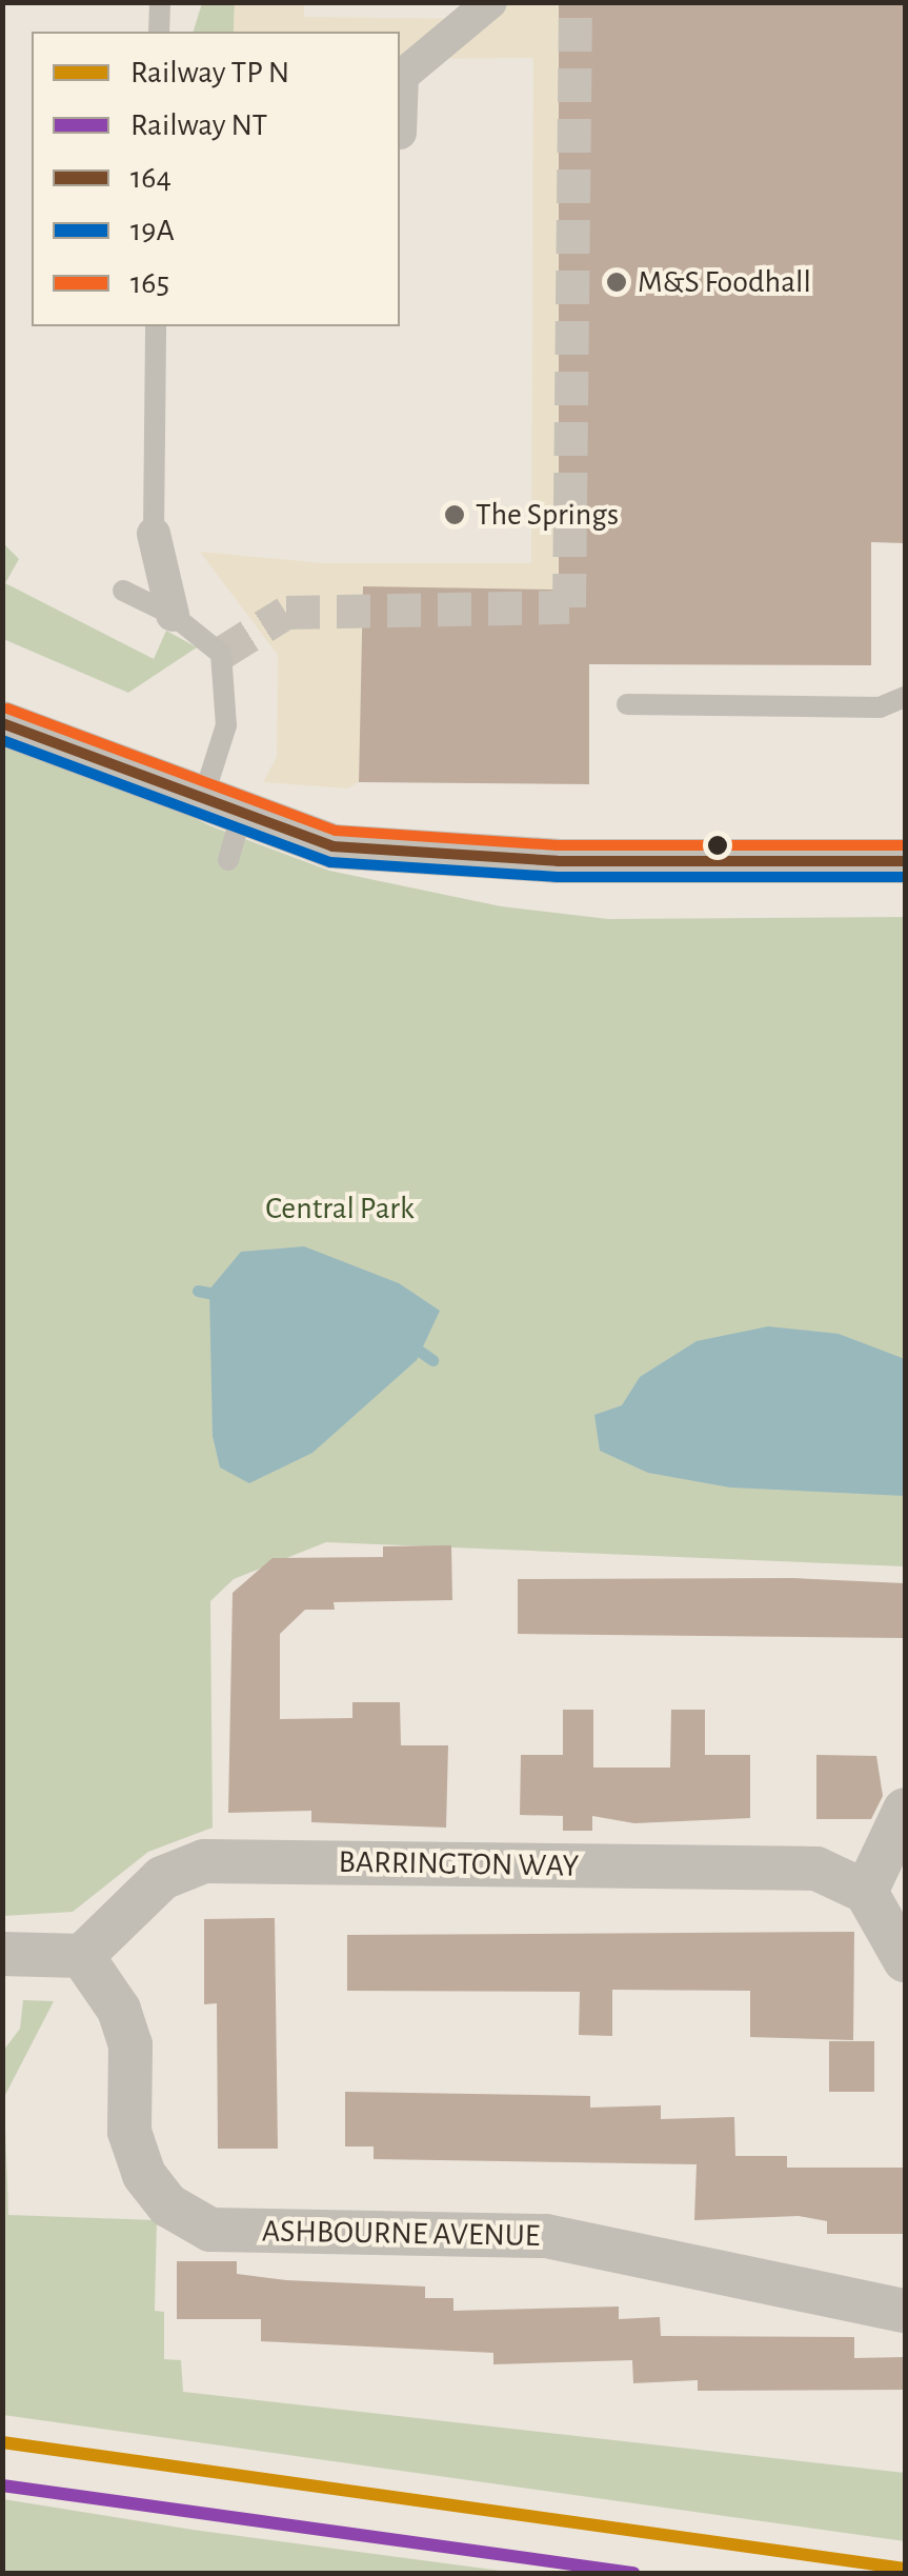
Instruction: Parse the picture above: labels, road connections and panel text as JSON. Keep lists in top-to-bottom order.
{
  "streets": {
    "street": ["BARRINGTON WAY", "ASHBOURNE AVENUE"]
  },
  "crossings": [
    ["BARRINGTON WAY", "ASHBOURNE AVENUE"]
  ],
  "parks": ["Central Park"],
  "places": ["M&S Foodhall", "The Springs"],
  "lines": [
    "transit line 165",
    "transit line 164",
    "transit line 19A",
    "rail line NT"
  ],
  "legend": [
    "Railway TP N",
    "Railway NT",
    "164",
    "19A",
    "165"
  ]
}
